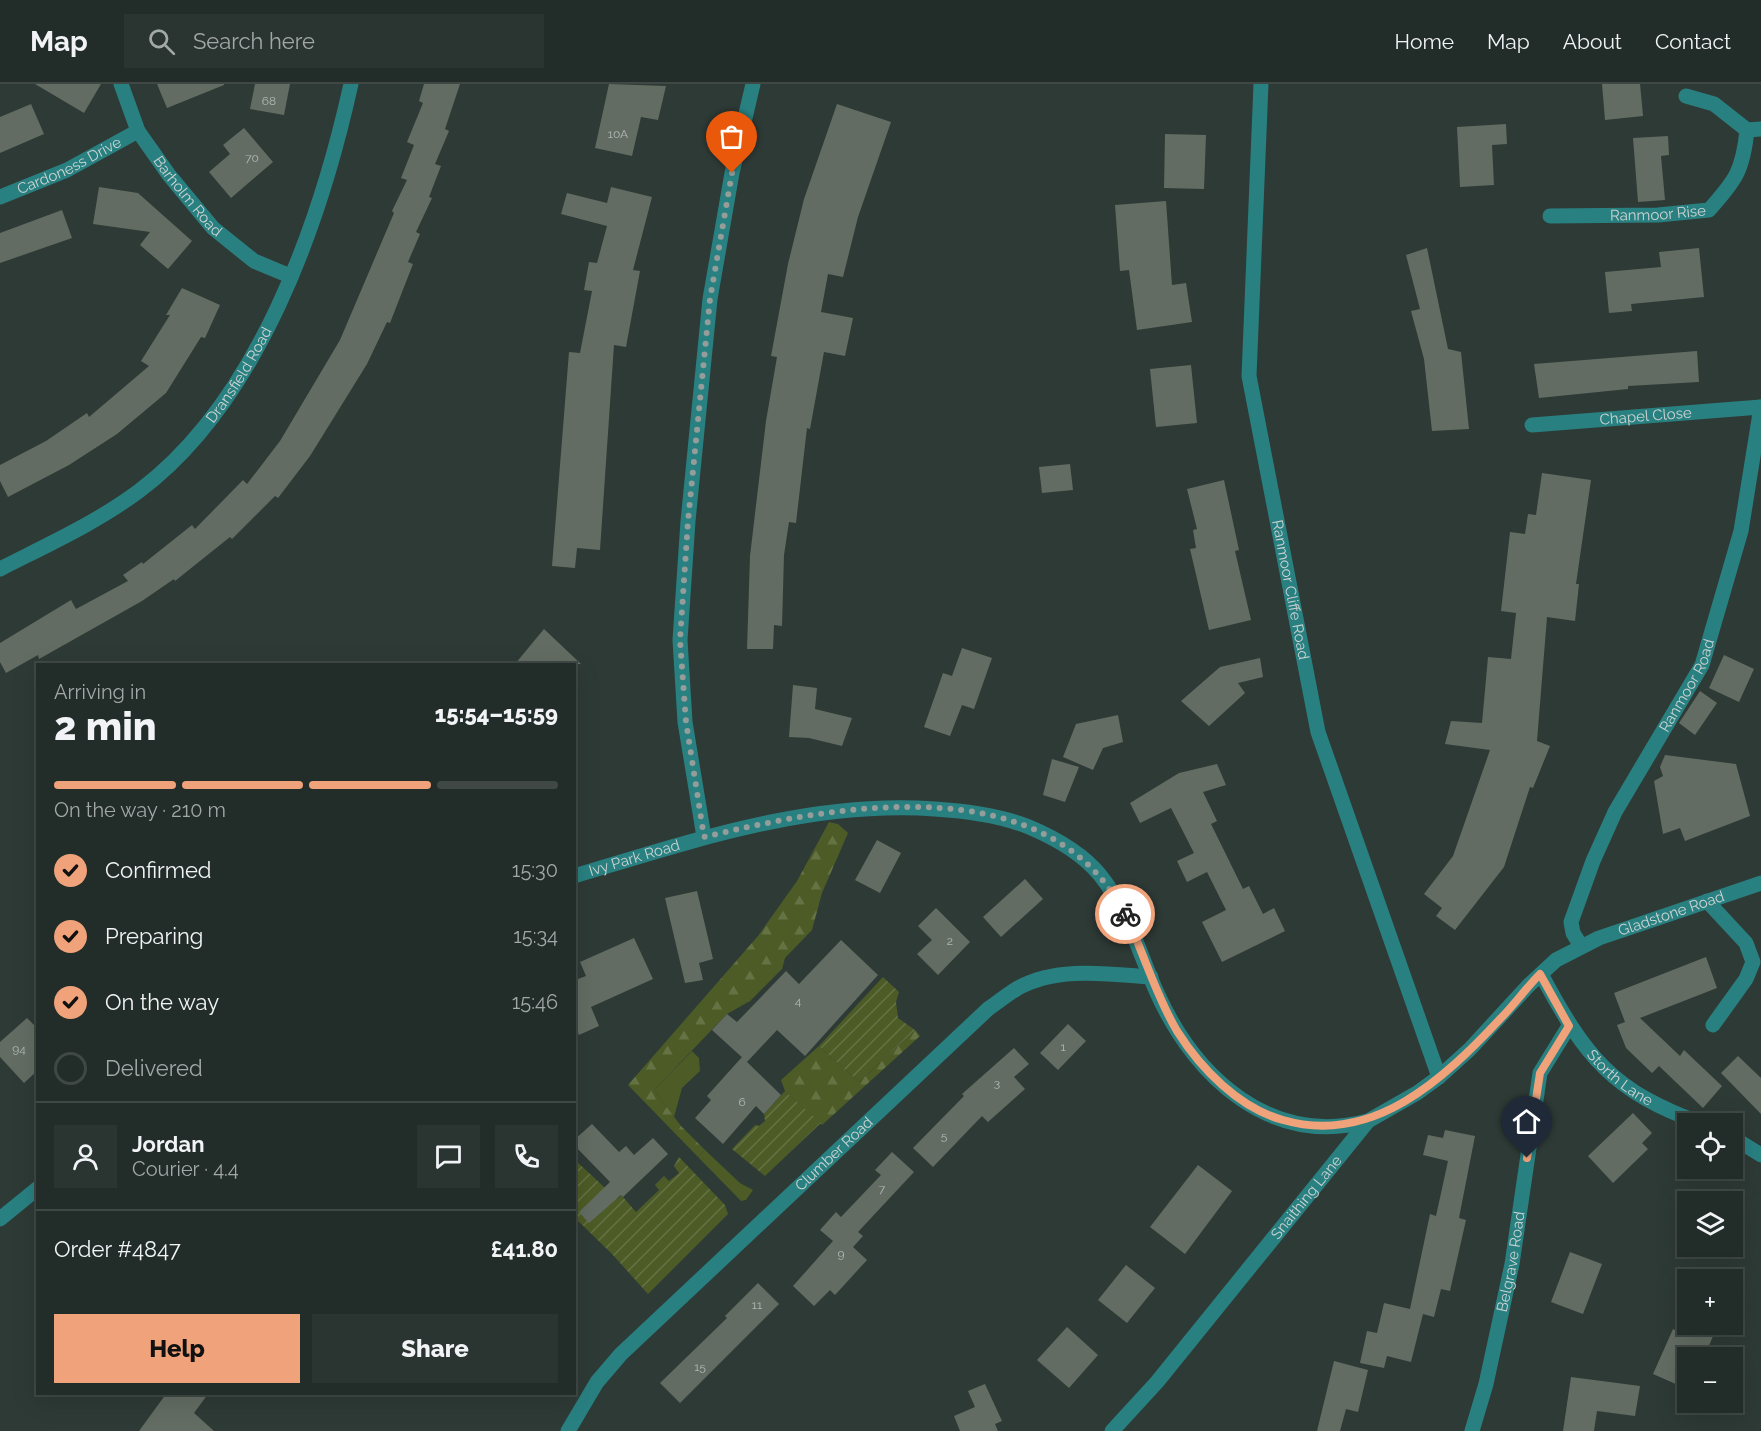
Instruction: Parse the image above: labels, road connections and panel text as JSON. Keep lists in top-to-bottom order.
{
  "streets": {
    "street": [
      "Cardoness Drive",
      "Barholm Road",
      "Ranmoor Rise",
      "Dransfield Road",
      "Chapel Close",
      "Ranmoor Cliffe Road",
      "Ranmoor Road",
      "Ivy Park Road",
      "Gladstone Road",
      "Storth Lane",
      "Clumber Road",
      "Snaithing Lane",
      "Belgrave Road"
    ]
  },
  "crossings": [
    ["Cardoness Drive", "Barholm Road"],
    ["Barholm Road", "Dransfield Road"],
    ["Chapel Close", "Ranmoor Road"],
    ["Ranmoor Cliffe Road", "Snaithing Lane"],
    ["Ranmoor Road", "Gladstone Road"],
    ["Ranmoor Road", "Snaithing Lane"],
    ["Ivy Park Road", "Clumber Road"],
    ["Ivy Park Road", "Snaithing Lane"],
    ["Gladstone Road", "Snaithing Lane"],
    ["Storth Lane", "Snaithing Lane"],
    ["Storth Lane", "Belgrave Road"]
  ],
  "house_numbers": [
    "68",
    "10A",
    "70",
    "2",
    "4",
    "1",
    "94",
    "3",
    "6",
    "5",
    "7",
    "9",
    "11",
    "15"
  ],
  "page": {
    "header": "Map",
    "search": "Search here",
    "nav": [
      "Home",
      "Map",
      "About",
      "Contact"
    ],
    "heading": ["2 min", "Arriving in", "15:54–15:59"],
    "panel": [
      "Jordan",
      "Courier · 4.4",
      "Order #4847",
      "£41.80"
    ],
    "bar": "On the way · 210 m",
    "list": [
      ["Confirmed", "15:30"],
      ["Preparing", "15:34"],
      ["On the way", "15:46"],
      "Delivered"
    ],
    "map_buttons": ["+", "−"],
    "buttons": ["Help", "Share"]
  }
}
